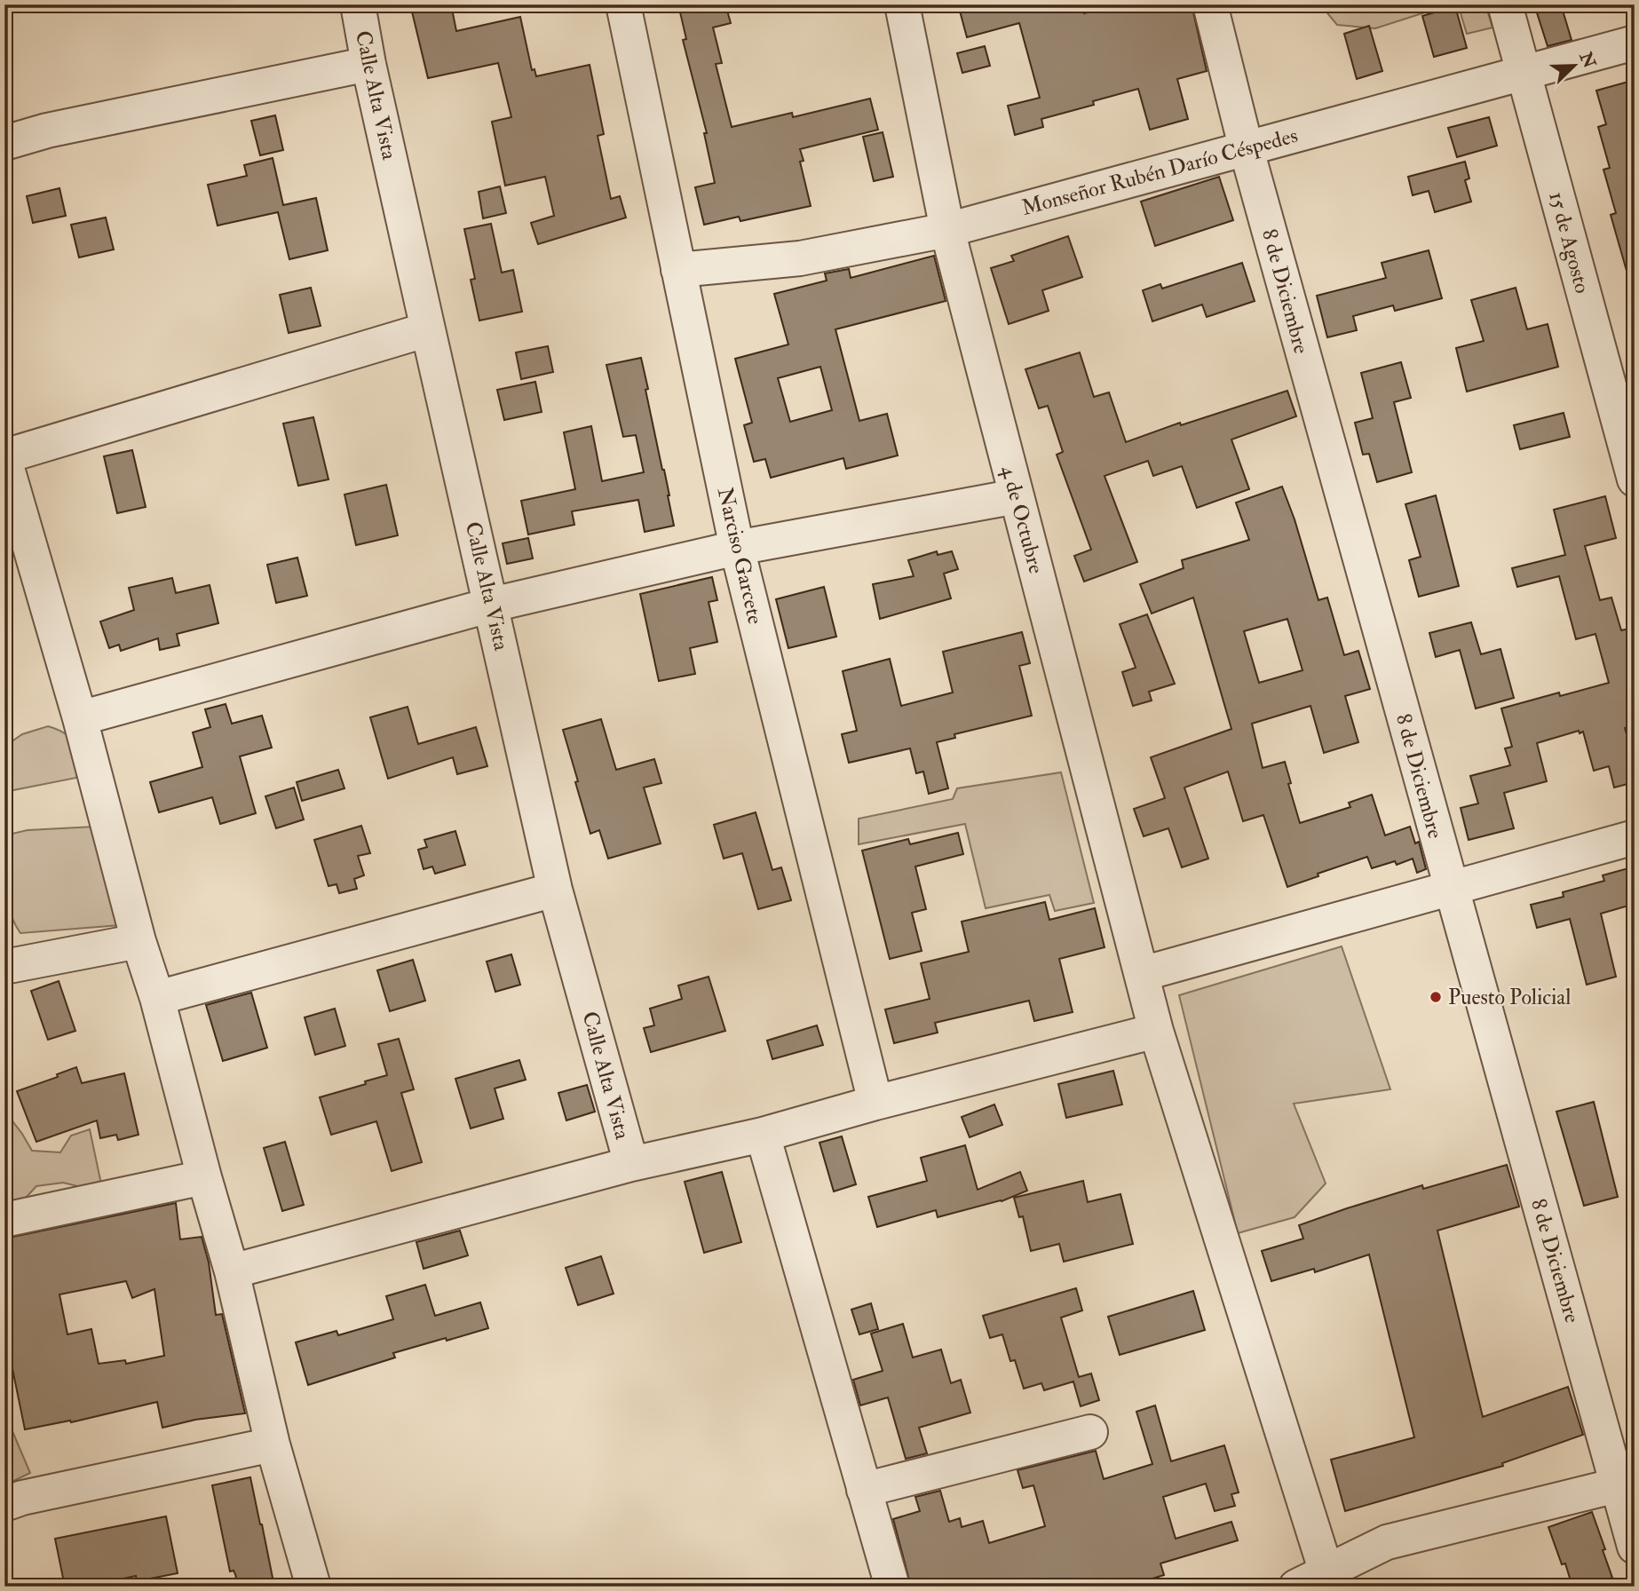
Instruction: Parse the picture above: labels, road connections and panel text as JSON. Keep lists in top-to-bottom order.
{
  "streets": {
    "street": [
      "Calle Alta Vista",
      "Monseñor Rubén Darío Céspedes",
      "15 de Agosto",
      "8 de Diciembre",
      "4 de Octubre",
      "Narciso Garcete"
    ]
  },
  "crossings": [
    ["Monseñor Rubén Darío Céspedes", "15 de Agosto"],
    ["Monseñor Rubén Darío Céspedes", "8 de Diciembre"],
    ["Monseñor Rubén Darío Céspedes", "4 de Octubre"],
    ["Monseñor Rubén Darío Céspedes", "Narciso Garcete"]
  ],
  "places": ["Puesto Policial"],
  "north": "top right"
}
